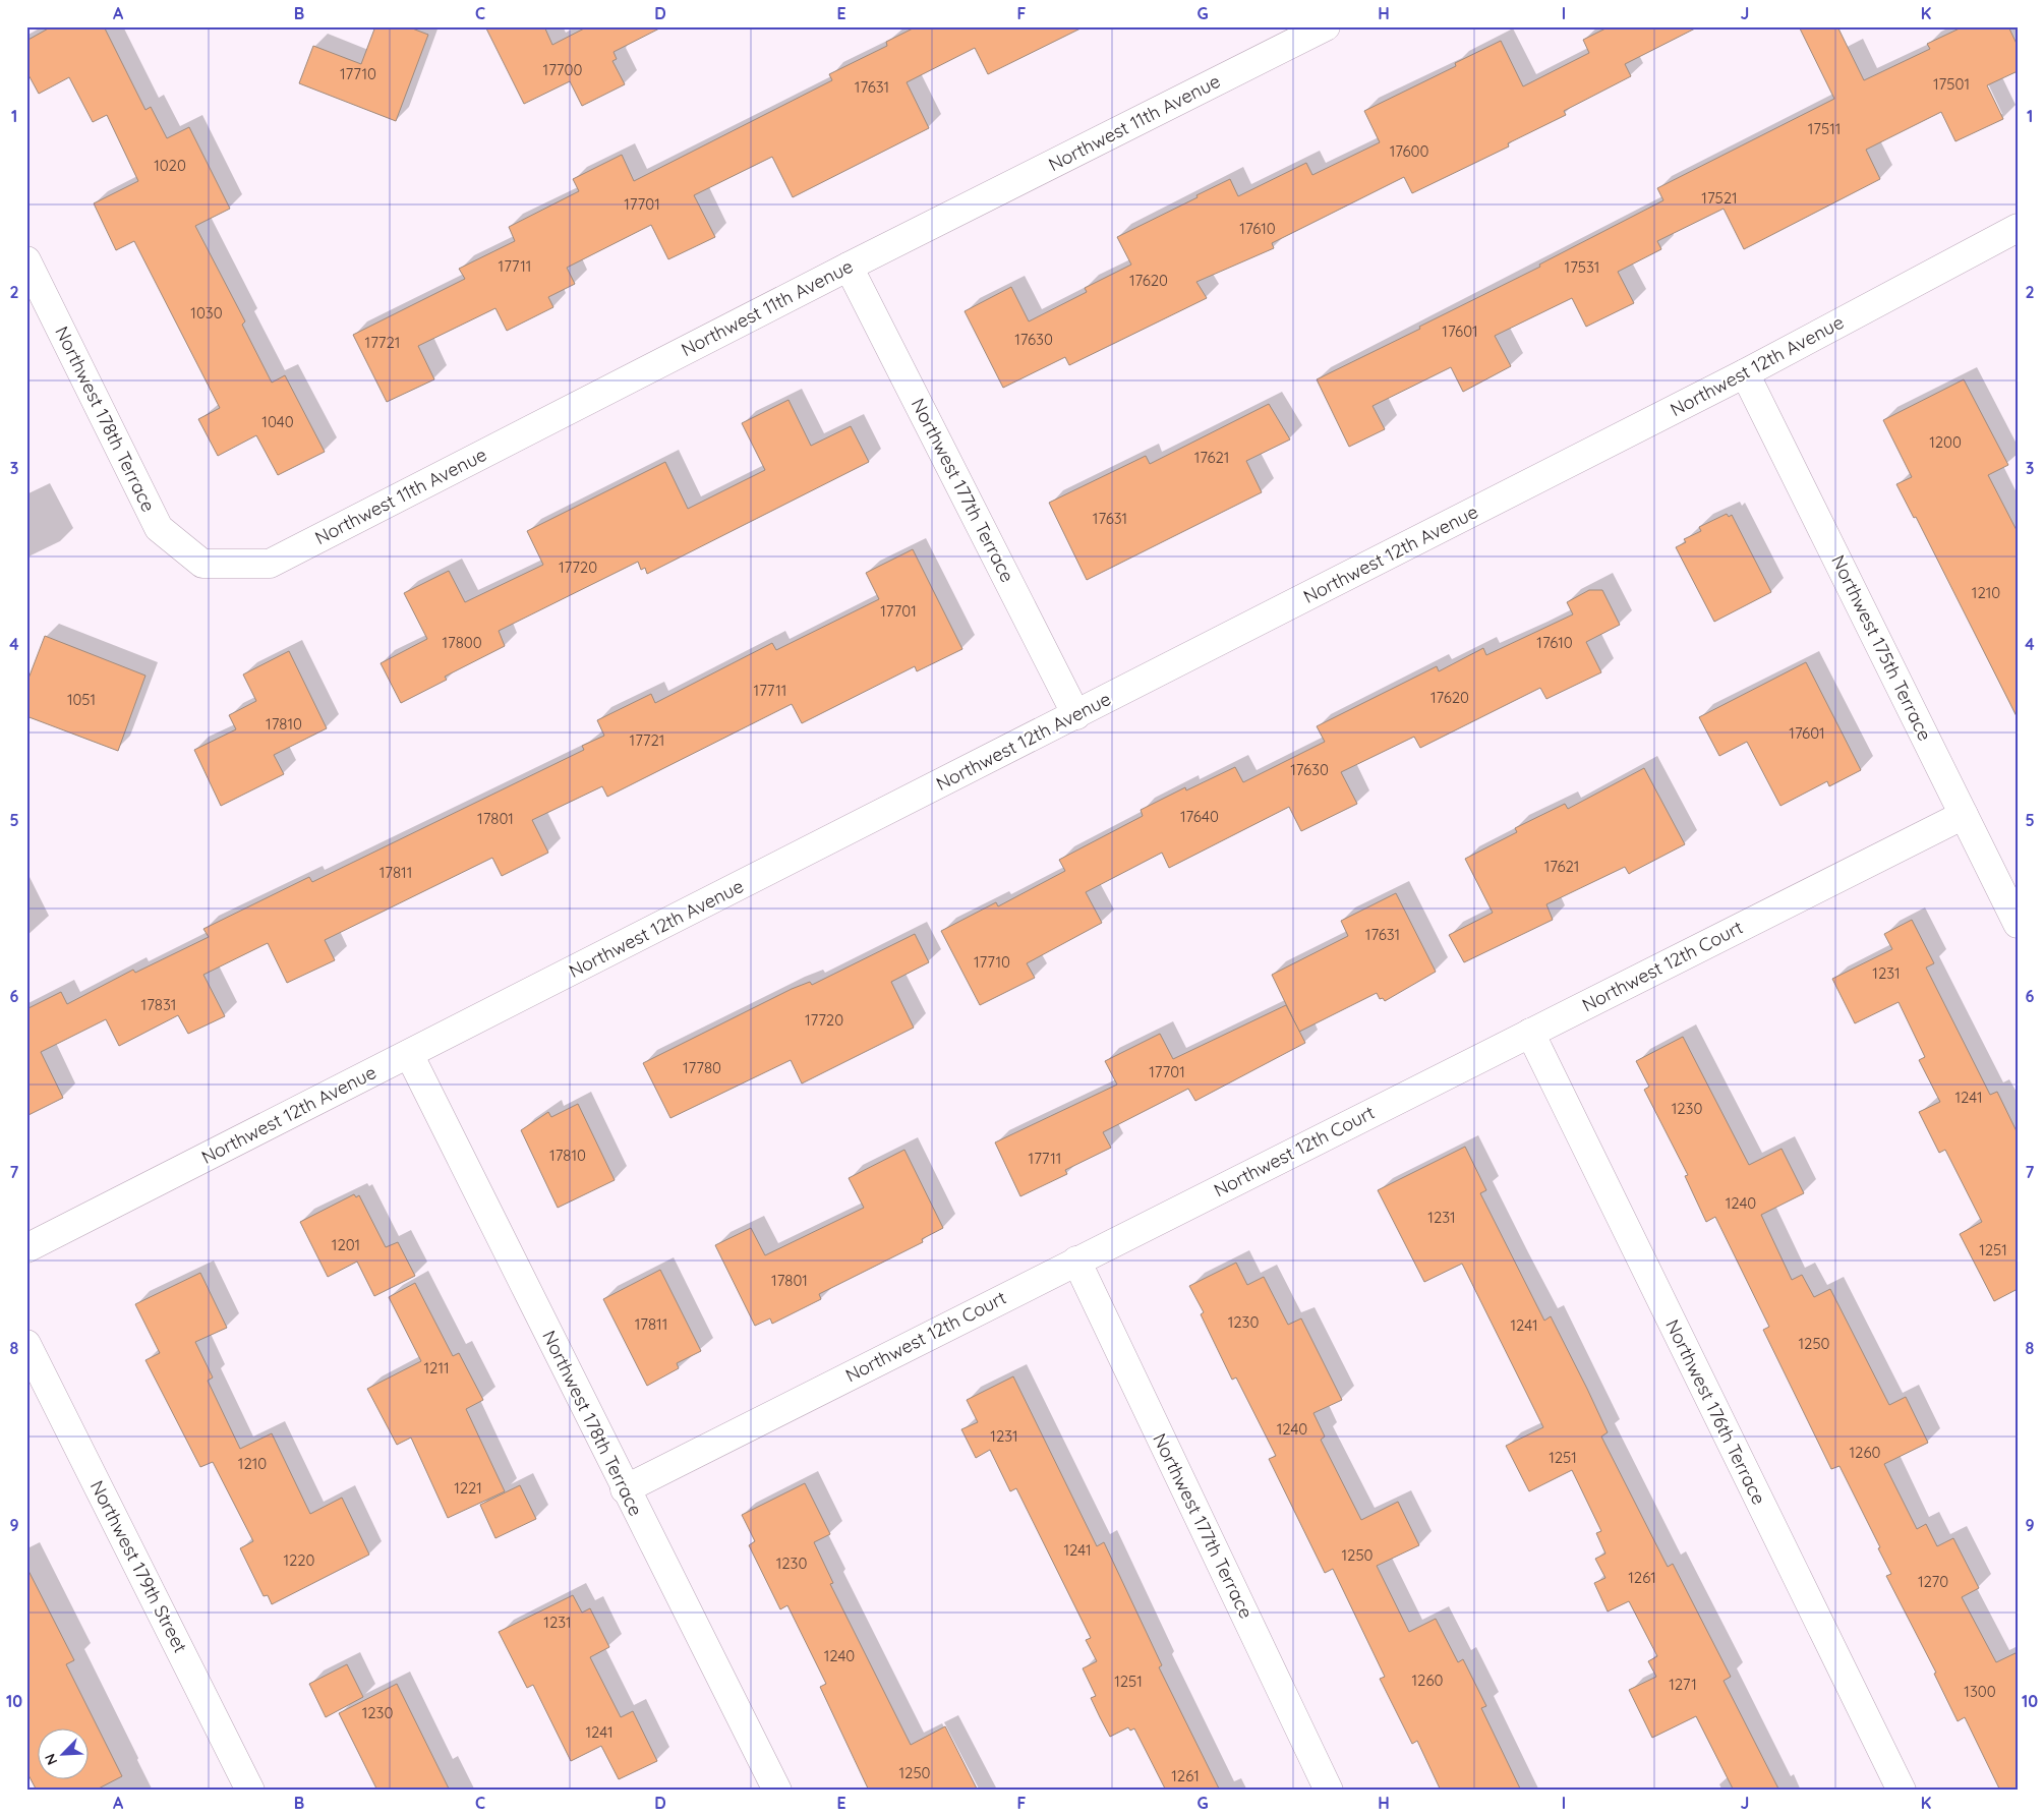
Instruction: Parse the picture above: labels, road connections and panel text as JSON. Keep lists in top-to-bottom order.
{
  "streets": {
    "street": [
      "Northwest 11th Avenue",
      "Northwest 12th Avenue",
      "Northwest 178th Terrace",
      "Northwest 177th Terrace",
      "Northwest 175th Terrace",
      "Northwest 12th Court",
      "Northwest 176th Terrace",
      "Northwest 179th Street"
    ]
  },
  "crossings": [
    ["Northwest 11th Avenue", "Northwest 178th Terrace"],
    ["Northwest 11th Avenue", "Northwest 177th Terrace"],
    ["Northwest 12th Avenue", "Northwest 178th Terrace"],
    ["Northwest 12th Avenue", "Northwest 177th Terrace"],
    ["Northwest 12th Avenue", "Northwest 175th Terrace"],
    ["Northwest 178th Terrace", "Northwest 12th Court"],
    ["Northwest 177th Terrace", "Northwest 12th Court"],
    ["Northwest 175th Terrace", "Northwest 12th Court"],
    ["Northwest 12th Court", "Northwest 176th Terrace"]
  ],
  "house_numbers": [
    "17700",
    "17710",
    "17501",
    "17631",
    "17511",
    "17600",
    "1020",
    "17521",
    "17701",
    "17610",
    "17711",
    "17531",
    "17620",
    "1030",
    "17601",
    "17630",
    "17721",
    "1040",
    "1200",
    "17621",
    "17631",
    "17720",
    "1210",
    "17701",
    "17800",
    "17610",
    "17711",
    "17620",
    "1051",
    "17810",
    "17601",
    "17721",
    "17630",
    "17640",
    "17801",
    "17621",
    "17811",
    "17631",
    "17710",
    "1231",
    "17831",
    "17720",
    "17780",
    "17701",
    "1241",
    "1230",
    "17810",
    "17711",
    "1240",
    "1231",
    "1201",
    "1251",
    "17801",
    "1230",
    "17811",
    "1241",
    "1250",
    "1211",
    "1240",
    "1231",
    "1260",
    "1251",
    "1210",
    "1221",
    "1241",
    "1250",
    "1220",
    "1230",
    "1261",
    "1270",
    "1231",
    "1240",
    "1260",
    "1251",
    "1271",
    "1300",
    "1230",
    "1241",
    "1250",
    "1261"
  ],
  "north": "bottom left",
  "grid": {
    "columns": [
      "A",
      "B",
      "C",
      "D",
      "E",
      "F",
      "G",
      "H",
      "I",
      "J",
      "K"
    ],
    "rows": [
      "1",
      "2",
      "3",
      "4",
      "5",
      "6",
      "7",
      "8",
      "9",
      "10"
    ]
  }
}
